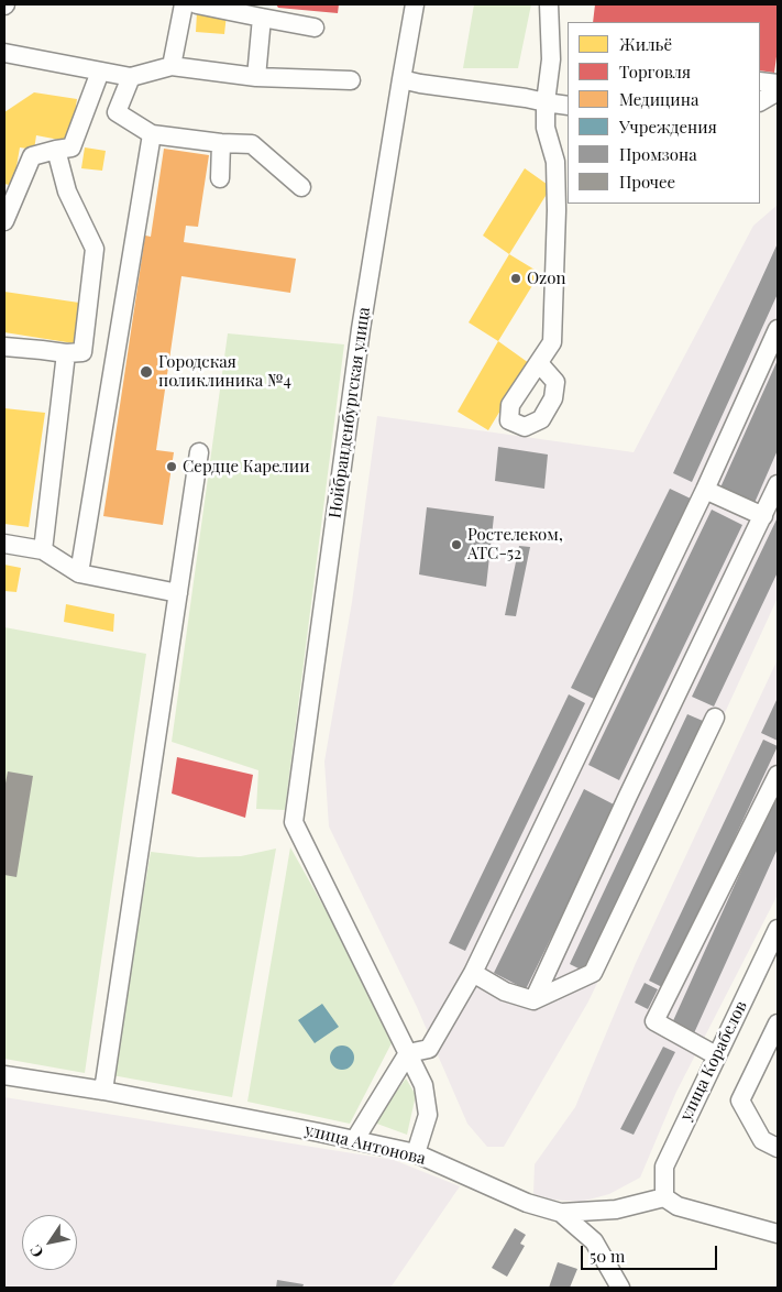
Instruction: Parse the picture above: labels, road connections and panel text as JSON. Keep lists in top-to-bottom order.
{
  "streets": {
    "street": ["Нойбранденбургская улица", "улица Корабелов", "улица Антонова"]
  },
  "crossings": [
    ["улица Корабелов", "улица Антонова"]
  ],
  "places": [
    "Ozon",
    "Городская поликлиника №4",
    "Сердце Карелии",
    "Ростелеком, АТС-52"
  ],
  "legend": [
    "Жильё",
    "Торговля",
    "Медицина",
    "Учреждения",
    "Промзона",
    "Прочее"
  ],
  "scale_bar": "50 m",
  "north": "bottom left"
}
